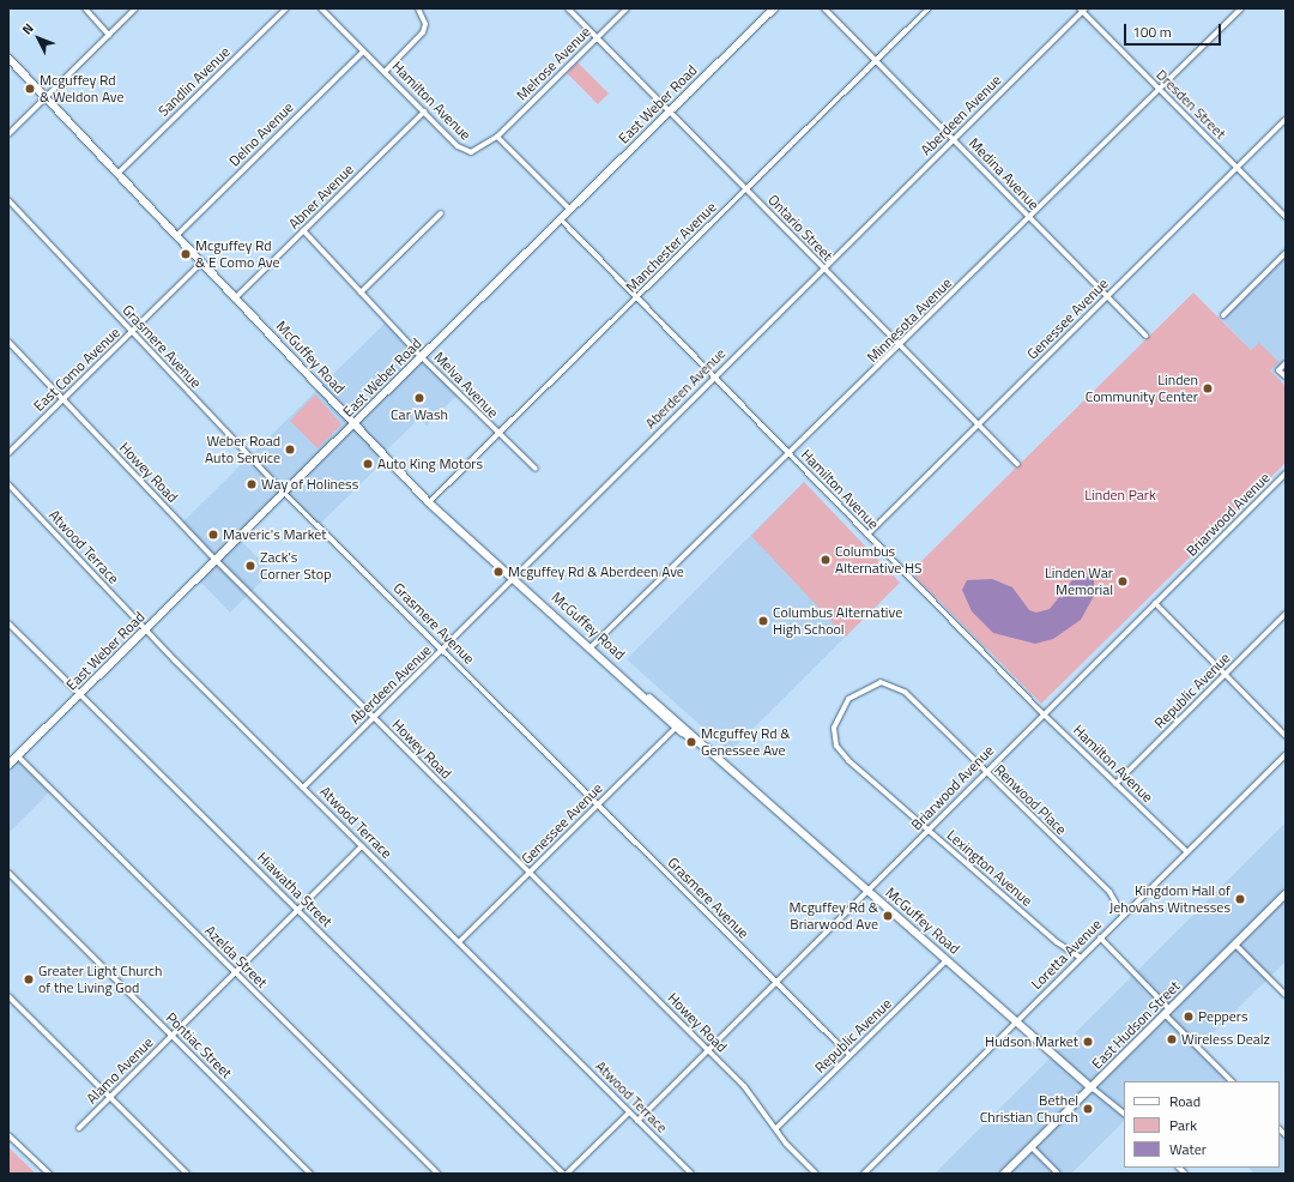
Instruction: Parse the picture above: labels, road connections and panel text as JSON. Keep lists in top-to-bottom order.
{
  "streets": {
    "main road": ["East Hudson Street"],
    "street": [
      "Melrose Avenue",
      "Sandlin Avenue",
      "Hamilton Avenue",
      "East Weber Road",
      "Dresden Street",
      "Aberdeen Avenue",
      "Delno Avenue",
      "Medina Avenue",
      "Abner Avenue",
      "Ontario Street",
      "Manchester Avenue",
      "Genessee Avenue",
      "Minnesota Avenue",
      "Grasmere Avenue",
      "McGuffey Road",
      "East Como Avenue",
      "Melva Avenue",
      "Howey Road",
      "Briarwood Avenue",
      "Atwood Terrace",
      "Republic Avenue",
      "Renwood Place",
      "Lexington Avenue",
      "Hiawatha Street",
      "Loretta Avenue",
      "Azelda Street",
      "Pontiac Street",
      "Alamo Avenue"
    ]
  },
  "crossings": [
    ["Melrose Avenue", "Hamilton Avenue"],
    ["Melrose Avenue", "Ontario Street"],
    ["Sandlin Avenue", "McGuffey Road"],
    ["Hamilton Avenue", "East Weber Road"],
    ["Hamilton Avenue", "Aberdeen Avenue"],
    ["Hamilton Avenue", "Delno Avenue"],
    ["Hamilton Avenue", "Abner Avenue"],
    ["Hamilton Avenue", "Manchester Avenue"],
    ["Hamilton Avenue", "Genessee Avenue"],
    ["Hamilton Avenue", "Minnesota Avenue"],
    ["Hamilton Avenue", "Briarwood Avenue"],
    ["Hamilton Avenue", "Republic Avenue"],
    ["Hamilton Avenue", "Loretta Avenue"],
    ["East Weber Road", "Ontario Street"],
    ["East Weber Road", "Grasmere Avenue"],
    ["East Weber Road", "McGuffey Road"],
    ["East Weber Road", "Melva Avenue"],
    ["East Weber Road", "Howey Road"],
    ["East Weber Road", "Atwood Terrace"],
    ["East Weber Road", "Hiawatha Street"],
    ["East Weber Road", "Azelda Street"],
    ["Dresden Street", "Aberdeen Avenue"],
    ["Dresden Street", "Genessee Avenue"],
    ["Dresden Street", "Minnesota Avenue"],
    ["Aberdeen Avenue", "Medina Avenue"],
    ["Aberdeen Avenue", "Ontario Street"],
    ["Aberdeen Avenue", "Grasmere Avenue"],
    ["Aberdeen Avenue", "McGuffey Road"],
    ["Aberdeen Avenue", "Howey Road"],
    ["Aberdeen Avenue", "Atwood Terrace"],
    ["Delno Avenue", "McGuffey Road"],
    ["Medina Avenue", "Manchester Avenue"],
    ["Medina Avenue", "Genessee Avenue"],
    ["Medina Avenue", "Minnesota Avenue"],
    ["Abner Avenue", "McGuffey Road"],
    ["Abner Avenue", "Melva Avenue"],
    ["Ontario Street", "Manchester Avenue"],
    ["Ontario Street", "Genessee Avenue"],
    ["Ontario Street", "Minnesota Avenue"],
    ["Manchester Avenue", "McGuffey Road"],
    ["Manchester Avenue", "Melva Avenue"],
    ["Genessee Avenue", "Grasmere Avenue"],
    ["Genessee Avenue", "McGuffey Road"],
    ["Genessee Avenue", "Howey Road"],
    ["Genessee Avenue", "Atwood Terrace"],
    ["Minnesota Avenue", "McGuffey Road"],
    ["Grasmere Avenue", "East Como Avenue"],
    ["Grasmere Avenue", "Briarwood Avenue"],
    ["Grasmere Avenue", "Republic Avenue"],
    ["McGuffey Road", "East Como Avenue"],
    ["McGuffey Road", "Briarwood Avenue"],
    ["McGuffey Road", "Republic Avenue"],
    ["McGuffey Road", "Loretta Avenue"],
    ["McGuffey Road", "East Hudson Street"],
    ["East Como Avenue", "Howey Road"],
    ["Howey Road", "Briarwood Avenue"],
    ["Howey Road", "Republic Avenue"],
    ["Briarwood Avenue", "Atwood Terrace"],
    ["Briarwood Avenue", "Renwood Place"],
    ["Briarwood Avenue", "Lexington Avenue"],
    ["Atwood Terrace", "Alamo Avenue"],
    ["Renwood Place", "Lexington Avenue"],
    ["Renwood Place", "Loretta Avenue"],
    ["Lexington Avenue", "Loretta Avenue"],
    ["Hiawatha Street", "Alamo Avenue"],
    ["Azelda Street", "Alamo Avenue"],
    ["Pontiac Street", "Alamo Avenue"]
  ],
  "parks": ["Linden Park"],
  "places": [
    "Mcguffey Rd & Weldon Ave",
    "Mcguffey Rd & E Como Ave",
    "Linden Community Center",
    "Car Wash",
    "Weber Road Auto Service",
    "Auto King Motors",
    "Way of Holiness",
    "Maveric's Market",
    "Columbus Alternative HS",
    "Zack's Corner Stop",
    "Mcguffey Rd & Aberdeen Ave",
    "Linden War Memorial",
    "Columbus Alternative High School",
    "Mcguffey Rd & Genessee Ave",
    "Kingdom Hall of Jehovahs Witnesses",
    "Mcguffey Rd & Briarwood Ave",
    "Greater Light Church of the Living God",
    "Peppers",
    "Wireless Dealz",
    "Hudson Market",
    "Bethel Christian Church"
  ],
  "legend": ["Road", "Park", "Water"],
  "scale_bar": "100 m",
  "north": "top left"
}
